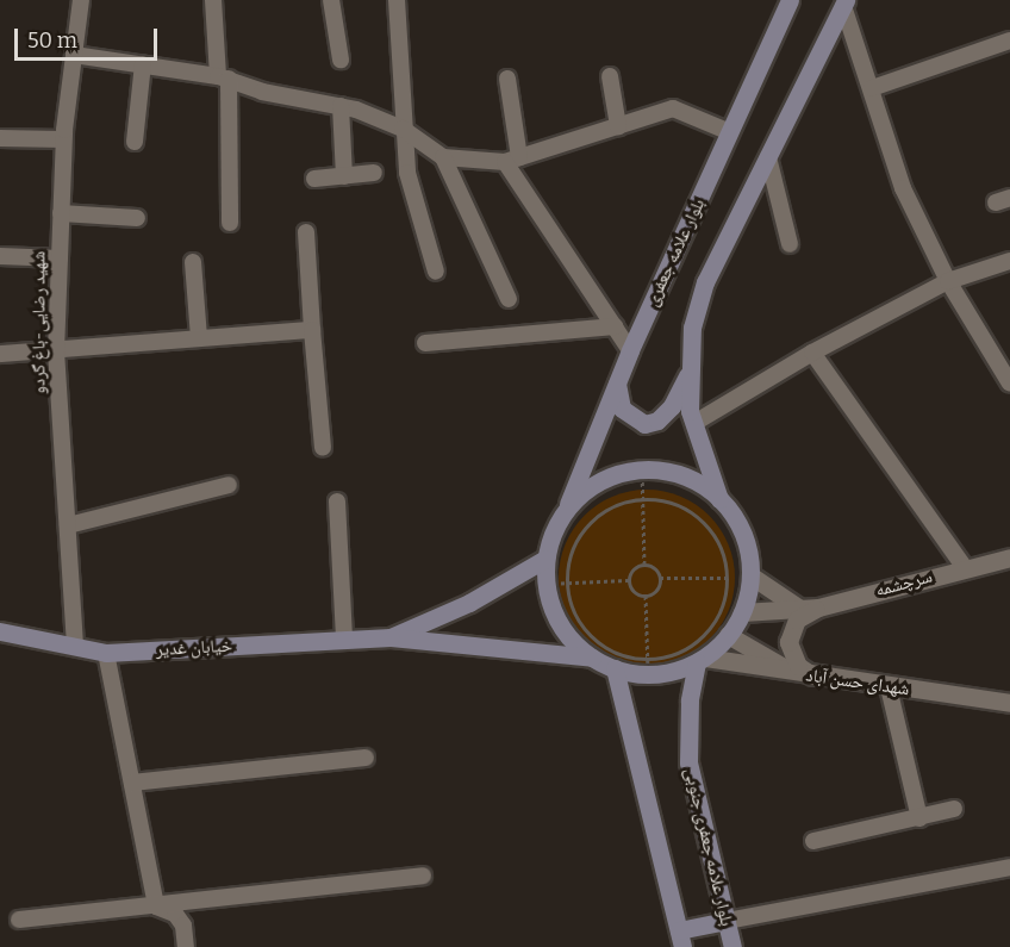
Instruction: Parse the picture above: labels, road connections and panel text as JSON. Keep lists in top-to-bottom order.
{
  "streets": {
    "main road": ["بلوار علامه جعفری", "خیابان غدیر", "بلوار علامه جعفری جنوبی"],
    "street": ["شهید رضایی-باغ گردو", "سرچشمه", "شهدای حسن آباد"]
  },
  "crossings": [
    ["شهید رضایی-باغ گردو", "خیابان غدیر"],
    ["شهدای حسن آباد", "بلوار علامه جعفری جنوبی"]
  ],
  "scale_bar": "50 m"
}
